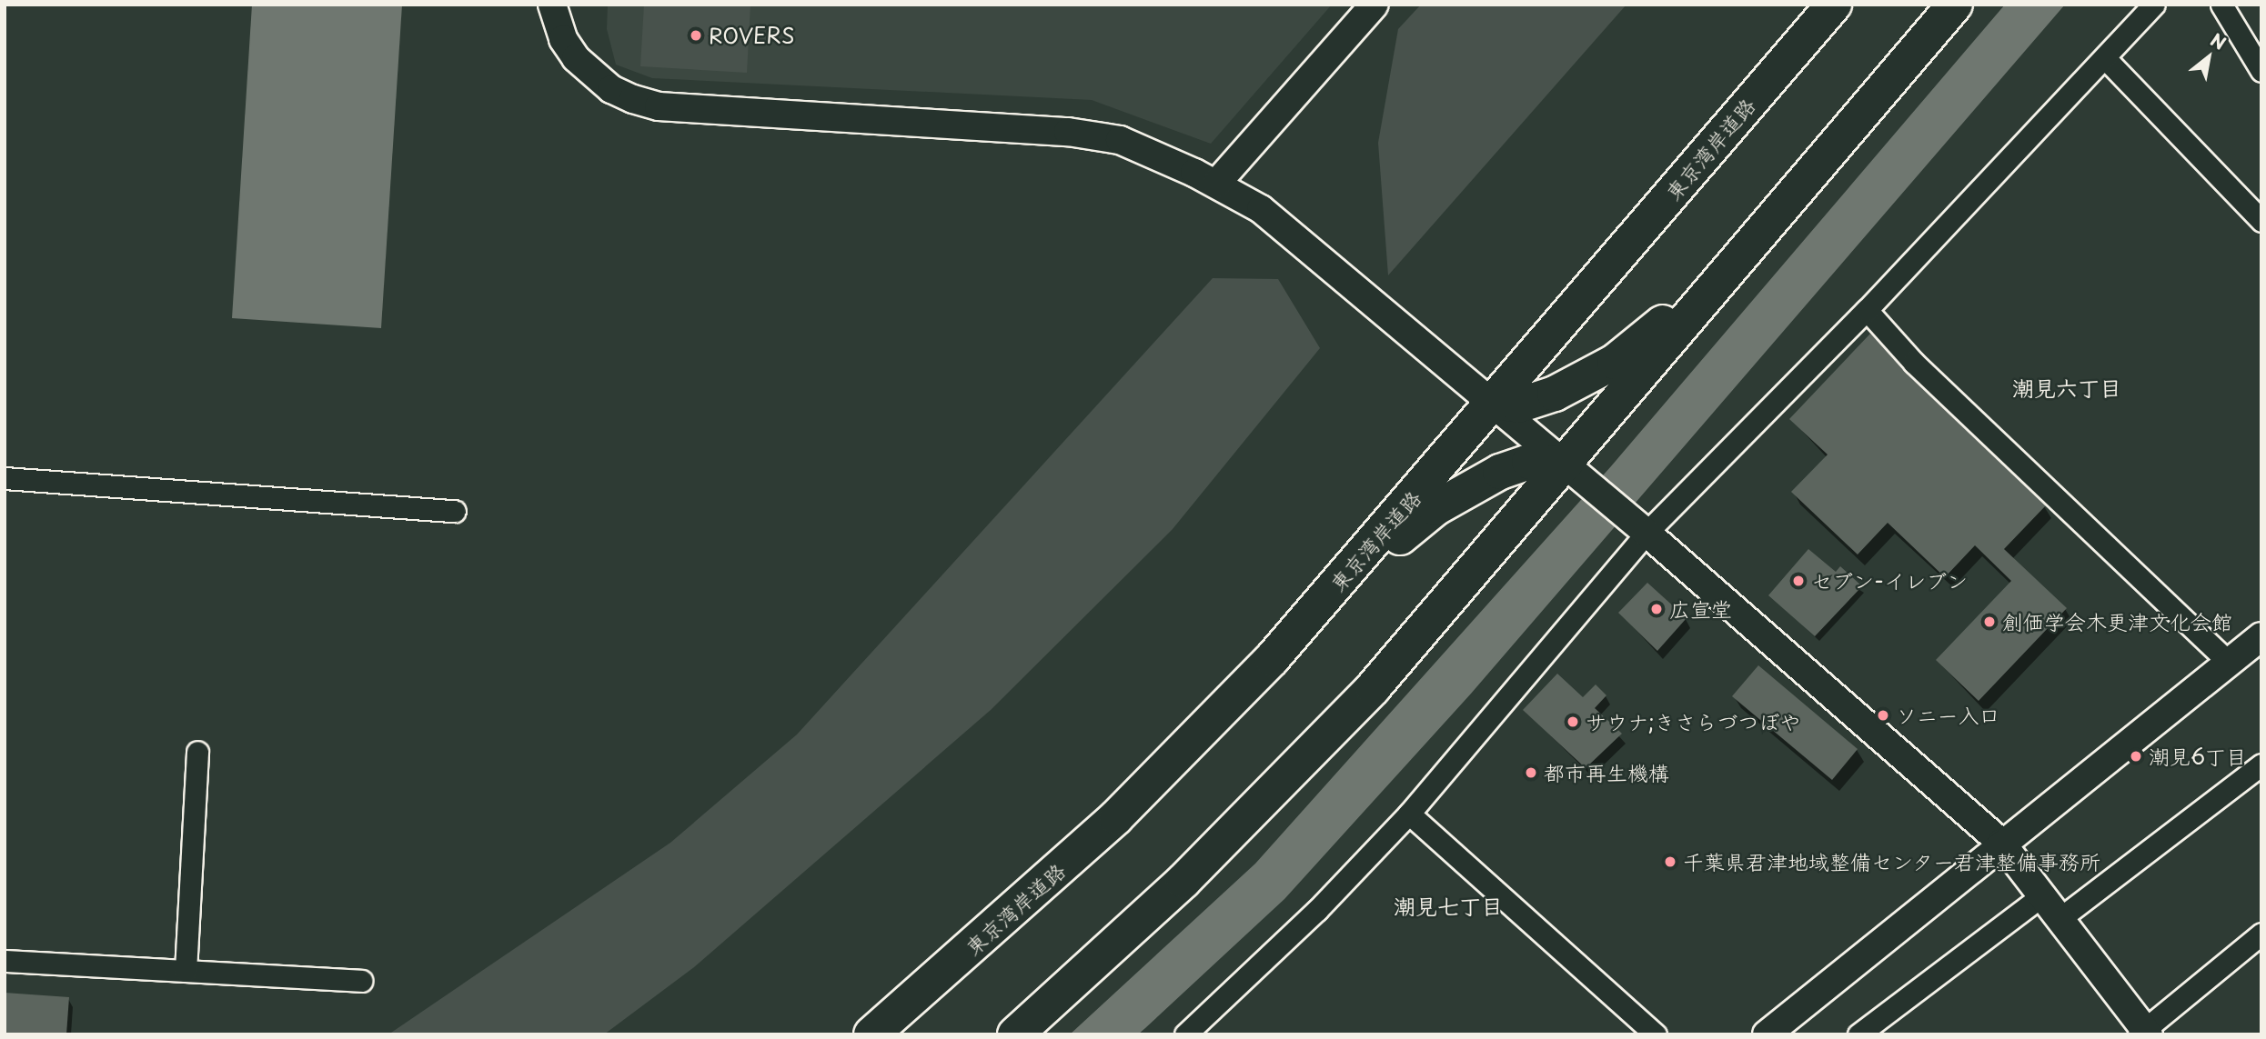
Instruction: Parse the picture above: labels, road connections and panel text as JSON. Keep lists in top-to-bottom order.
{
  "streets": {
    "highway": ["東京湾岸道路"]
  },
  "districts": ["潮見六丁目", "潮見七丁目"],
  "places": [
    "ROVERS",
    "セブン-イレブン",
    "広宣堂",
    "創価学会木更津文化会館",
    "ソニー入口",
    "サウナ;きさらづつぼや",
    "潮見6丁目",
    "都市再生機構",
    "千葉県君津地域整備センター君津整備事務所"
  ],
  "north": "top right"
}
